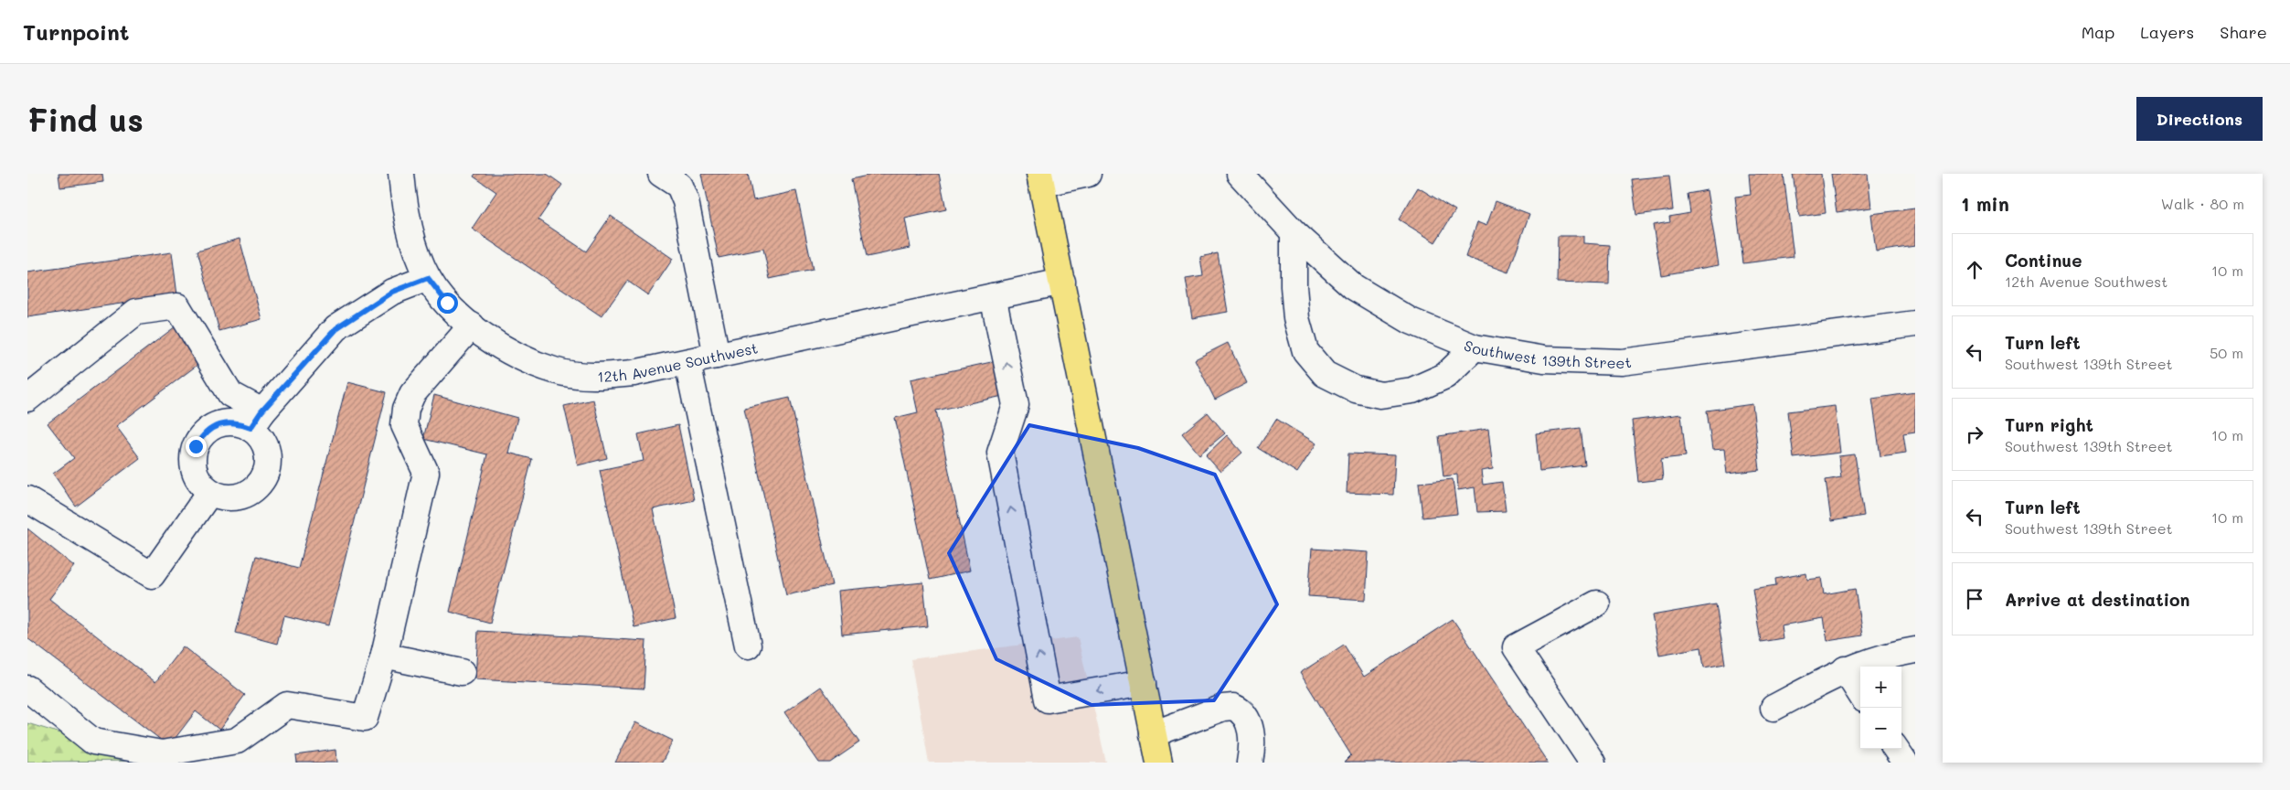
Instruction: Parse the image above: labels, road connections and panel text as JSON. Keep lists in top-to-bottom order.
{
  "streets": {
    "street": ["Southwest 139th Street", "12th Avenue Southwest"]
  },
  "page": {
    "header": "Turnpoint",
    "nav": ["Map", "Layers", "Share"],
    "buttons": "Directions",
    "title": "Find us",
    "heading": ["1 min", "Walk · 80 m"],
    "list": [
      ["Continue", "12th Avenue Southwest", "10 m"],
      ["Turn left", "Southwest 139th Street", "50 m"],
      ["Turn right", "Southwest 139th Street", "10 m"],
      ["Turn left", "Southwest 139th Street", "10 m"],
      "Arrive at destination"
    ],
    "map_buttons": ["+", "−"]
  }
}
